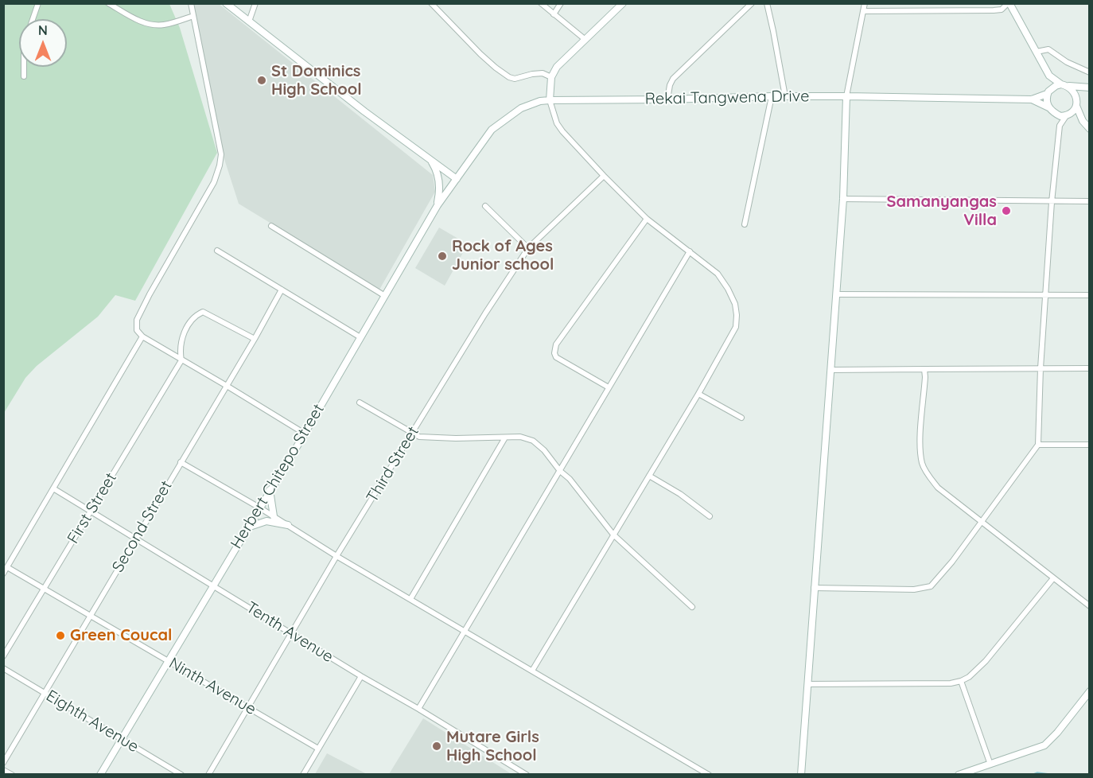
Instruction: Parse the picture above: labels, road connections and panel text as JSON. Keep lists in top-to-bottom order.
{
  "streets": {
    "street": [
      "Rekai Tangwena Drive",
      "Third Street",
      "Herbert Chitepo Street",
      "First Street",
      "Second Street",
      "Tenth Avenue",
      "Ninth Avenue",
      "Eighth Avenue"
    ]
  },
  "crossings": [
    ["Rekai Tangwena Drive", "Herbert Chitepo Street"],
    ["Third Street", "Tenth Avenue"],
    ["Third Street", "Ninth Avenue"],
    ["Herbert Chitepo Street", "Tenth Avenue"],
    ["Herbert Chitepo Street", "Ninth Avenue"],
    ["Herbert Chitepo Street", "Eighth Avenue"],
    ["First Street", "Tenth Avenue"],
    ["First Street", "Ninth Avenue"],
    ["Second Street", "Tenth Avenue"],
    ["Second Street", "Ninth Avenue"],
    ["Second Street", "Eighth Avenue"]
  ],
  "places": [
    "St Dominics High School",
    "Samanyangas Villa",
    "Rock of Ages Junior school",
    "Green Coucal",
    "Mutare Girls High School"
  ],
  "north": "top"
}
